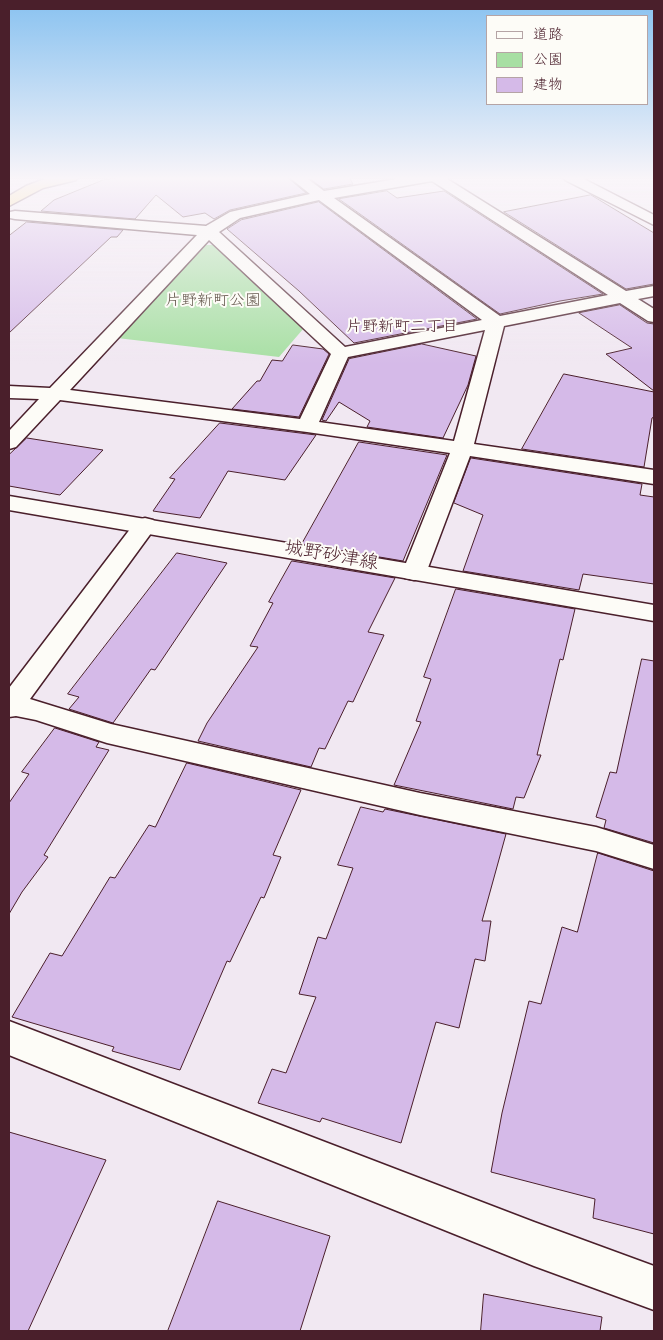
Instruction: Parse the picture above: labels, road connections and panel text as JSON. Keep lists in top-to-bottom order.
{
  "streets": {
    "street": ["城野砂津線"]
  },
  "districts": ["片野新町二丁目"],
  "parks": ["片野新町公園"],
  "legend": ["道路", "公園", "建物"]
}
